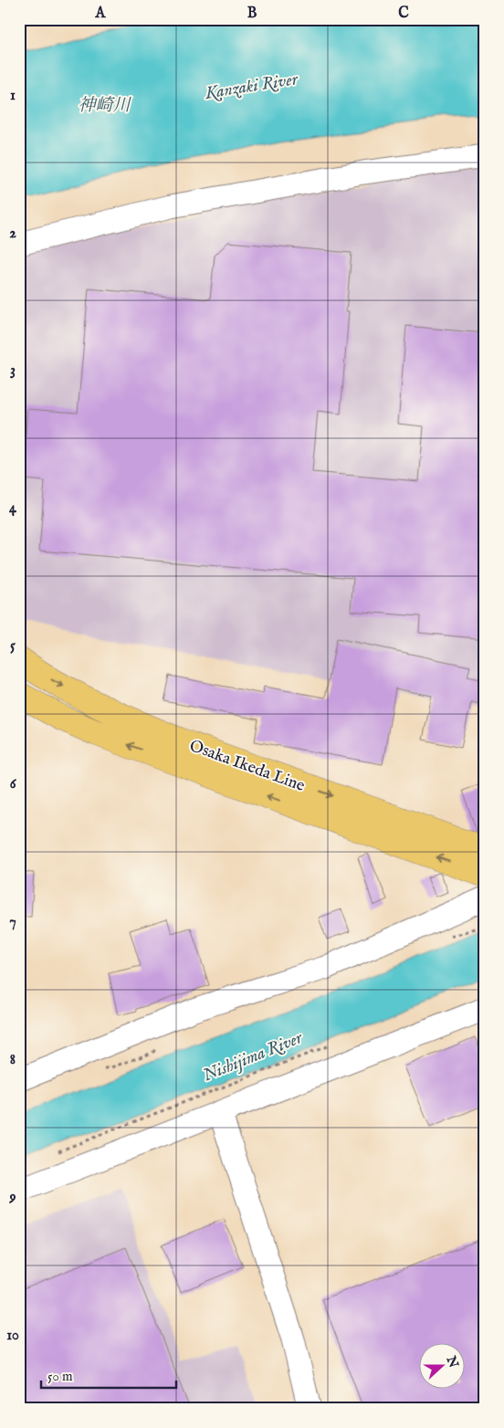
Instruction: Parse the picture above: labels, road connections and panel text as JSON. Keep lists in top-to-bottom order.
{
  "streets": {
    "main road": ["Osaka Ikeda Line"]
  },
  "water": ["Kanzaki River", "神崎川", "Nishijima River"],
  "scale_bar": "50 m",
  "north": "right",
  "grid": {
    "columns": ["A", "B", "C"],
    "rows": [
      "1",
      "2",
      "3",
      "4",
      "5",
      "6",
      "7",
      "8",
      "9",
      "10"
    ]
  }
}
